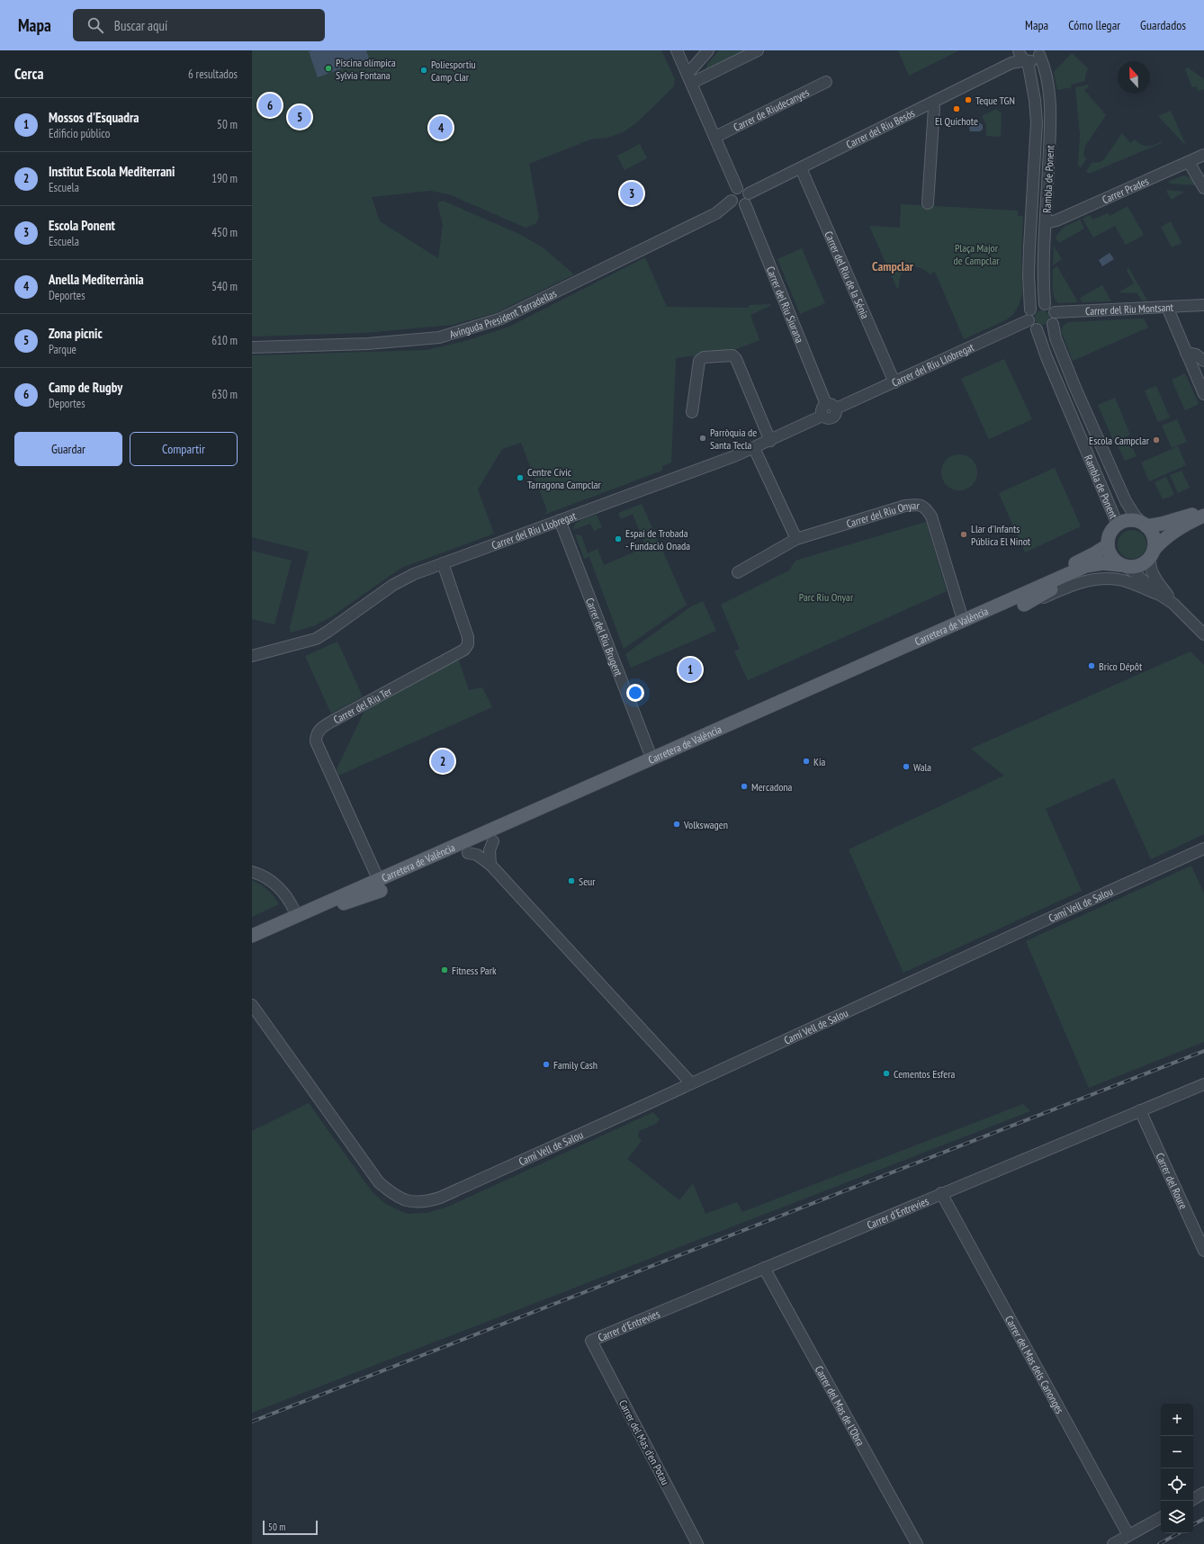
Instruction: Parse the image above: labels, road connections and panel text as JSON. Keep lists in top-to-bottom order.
{
  "streets": {
    "main road": ["Carretera de València"],
    "street": [
      "Carrer de Riudecanyes",
      "Carrer del Riu Besòs",
      "Rambla de Ponent",
      "Carrer Prades",
      "Carrer del Riu de la Sénia",
      "Carrer del Riu Siurana",
      "Carrer del Riu Montsant",
      "Avinguda President Tarradellas",
      "Carrer del Riu Llobregat",
      "Carrer del Riu Onyar",
      "Carrer del Riu Brugent",
      "Carrer del Riu Ter",
      "Camí Vell de Salou",
      "Carrer del Roure",
      "Carrer d'Entrevies",
      "Carrer del Mas dels Canonges",
      "Carrer del Mas de l'Obra",
      "Carrer del Mas d'en Potau"
    ]
  },
  "crossings": [
    ["Carrer del Riu Besòs", "Rambla de Ponent"],
    ["Carrer del Riu Besòs", "Carrer del Riu de la Sénia"],
    ["Carrer del Riu Besòs", "Carrer del Riu Siurana"],
    ["Carrer del Riu Besòs", "Avinguda President Tarradellas"],
    ["Rambla de Ponent", "Carrer Prades"],
    ["Rambla de Ponent", "Carrer del Riu Montsant"],
    ["Rambla de Ponent", "Carrer del Riu Llobregat"],
    ["Rambla de Ponent", "Carretera de València"],
    ["Carrer del Riu de la Sénia", "Carrer del Riu Llobregat"],
    ["Carrer del Riu Siurana", "Avinguda President Tarradellas"],
    ["Carrer del Riu Siurana", "Carrer del Riu Llobregat"],
    ["Carrer del Riu Montsant", "Carrer del Riu Llobregat"],
    ["Carrer del Riu Llobregat", "Carrer del Riu Brugent"],
    ["Carrer del Riu Llobregat", "Carrer del Riu Ter"],
    ["Carrer del Riu Onyar", "Carretera de València"],
    ["Carretera de València", "Carrer del Riu Brugent"],
    ["Carretera de València", "Carrer del Riu Ter"],
    ["Carrer del Roure", "Carrer d'Entrevies"],
    ["Carrer d'Entrevies", "Carrer del Mas dels Canonges"],
    ["Carrer d'Entrevies", "Carrer del Mas de l'Obra"],
    ["Carrer d'Entrevies", "Carrer del Mas d'en Potau"]
  ],
  "districts": ["Campclar"],
  "parks": ["Plaça Major de Campclar", "Parc Riu Onyar"],
  "places": [
    "Piscina olímpica Sylvia Fontana",
    "Poliesportiu Camp Clar",
    "Teque TGN",
    "El Quichote",
    "Parròquia de Santa Tecla",
    "Escola Campclar",
    "Centre Cívic Tarragona Campclar",
    "Llar d'Infants Pública El Ninot",
    "Espai de Trobada - Fundació Onada",
    "Brico Dépôt",
    "Kia",
    "Wala",
    "Mercadona",
    "Volkswagen",
    "Seur",
    "Fitness Park",
    "Family Cash",
    "Cementos Esfera"
  ],
  "scale_bar": "50 m",
  "north": "top",
  "page": {
    "header": "Mapa",
    "search": "Buscar aquí",
    "nav": ["Mapa", "Cómo llegar", "Guardados"],
    "heading": ["Cerca", "6 resultados"],
    "pins": [
      "6",
      "5",
      "4",
      "3",
      "1",
      "2"
    ],
    "list": [
      {
        "mark": "1",
        "name": "Mossos d'Esquadra",
        "note": "Edificio público",
        "value": "50 m"
      },
      {
        "mark": "2",
        "name": "Institut Escola Mediterrani",
        "note": "Escuela",
        "value": "190 m"
      },
      {
        "mark": "3",
        "name": "Escola Ponent",
        "note": "Escuela",
        "value": "450 m"
      },
      {
        "mark": "4",
        "name": "Anella Mediterrània",
        "note": "Deportes",
        "value": "540 m"
      },
      {
        "mark": "5",
        "name": "Zona picnic",
        "note": "Parque",
        "value": "610 m"
      },
      {
        "mark": "6",
        "name": "Camp de Rugby",
        "note": "Deportes",
        "value": "630 m"
      }
    ],
    "buttons": ["Guardar", "Compartir"],
    "map_buttons": ["+", "−"],
    "scale": "50 m"
  }
}
